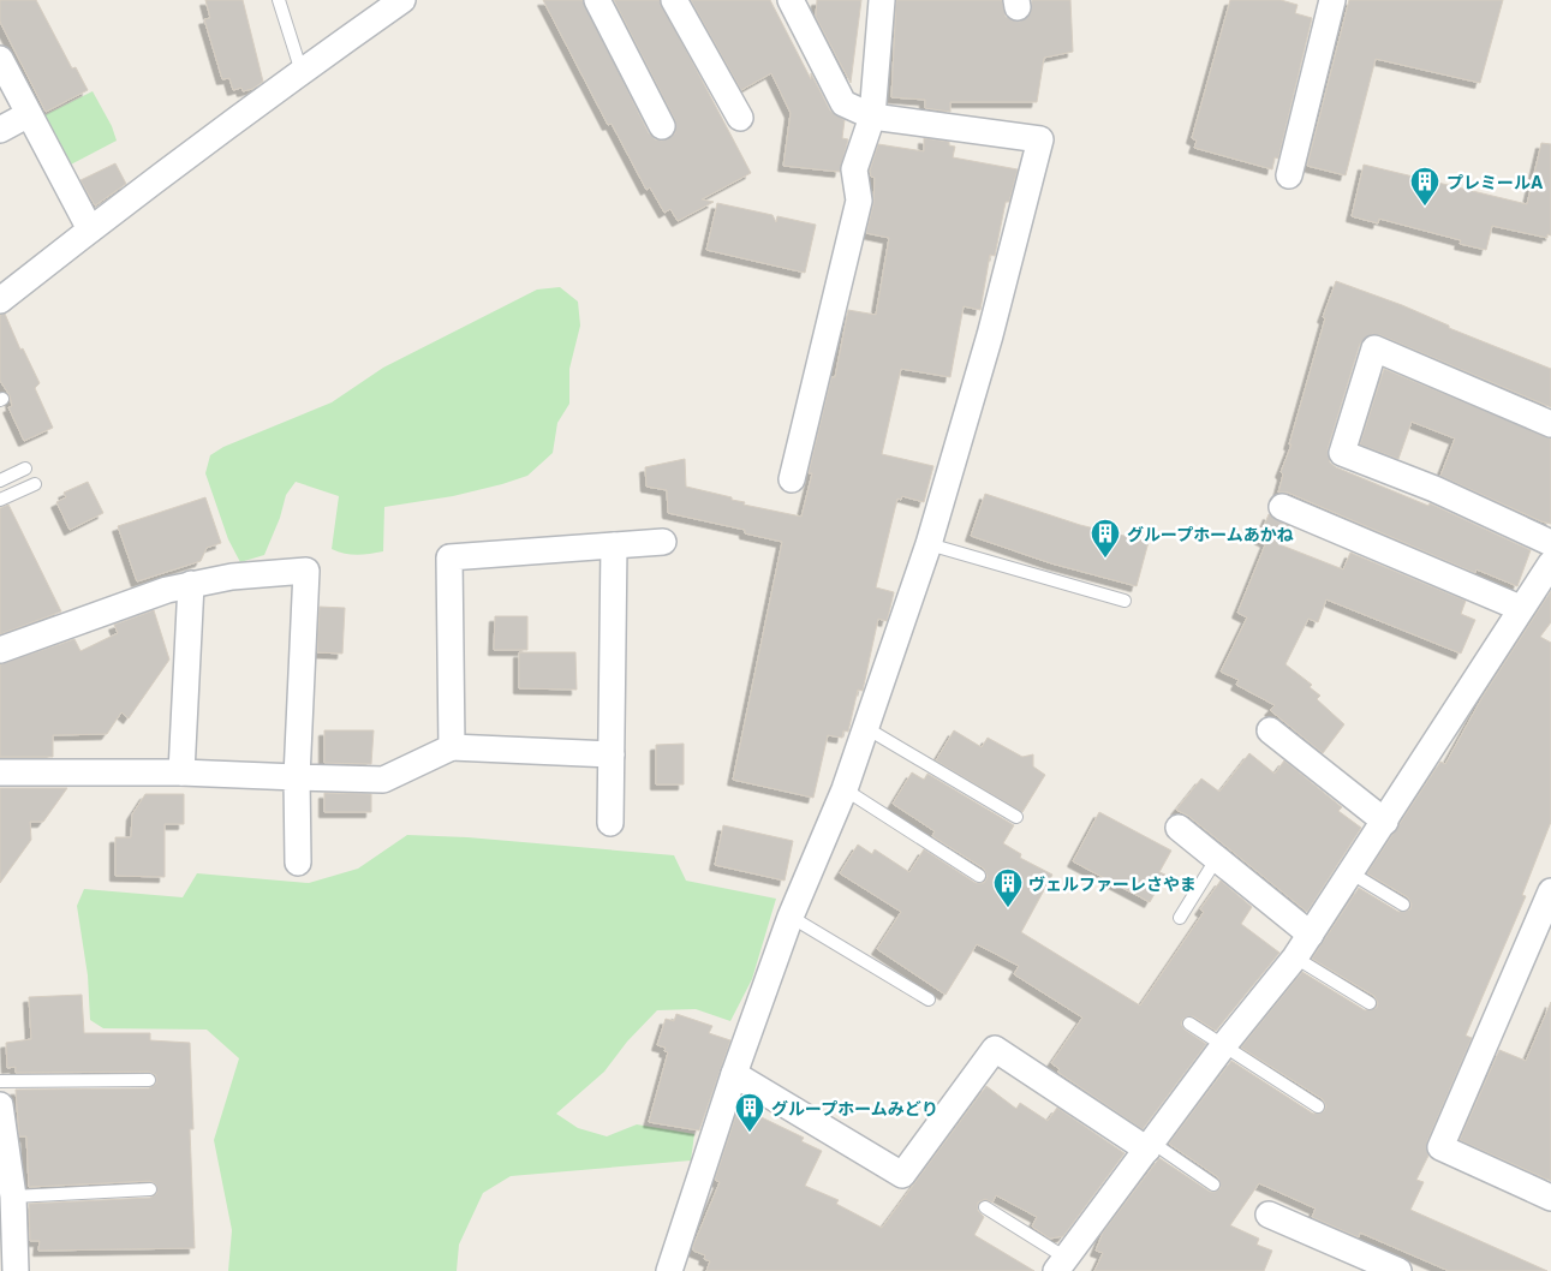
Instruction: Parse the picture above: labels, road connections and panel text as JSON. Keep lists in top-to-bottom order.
{
  "places": {
    "building": [
      "プレミールA",
      "グループホームあかね",
      "ヴェルファーレさやま",
      "グループホームみどり"
    ]
  }
}
